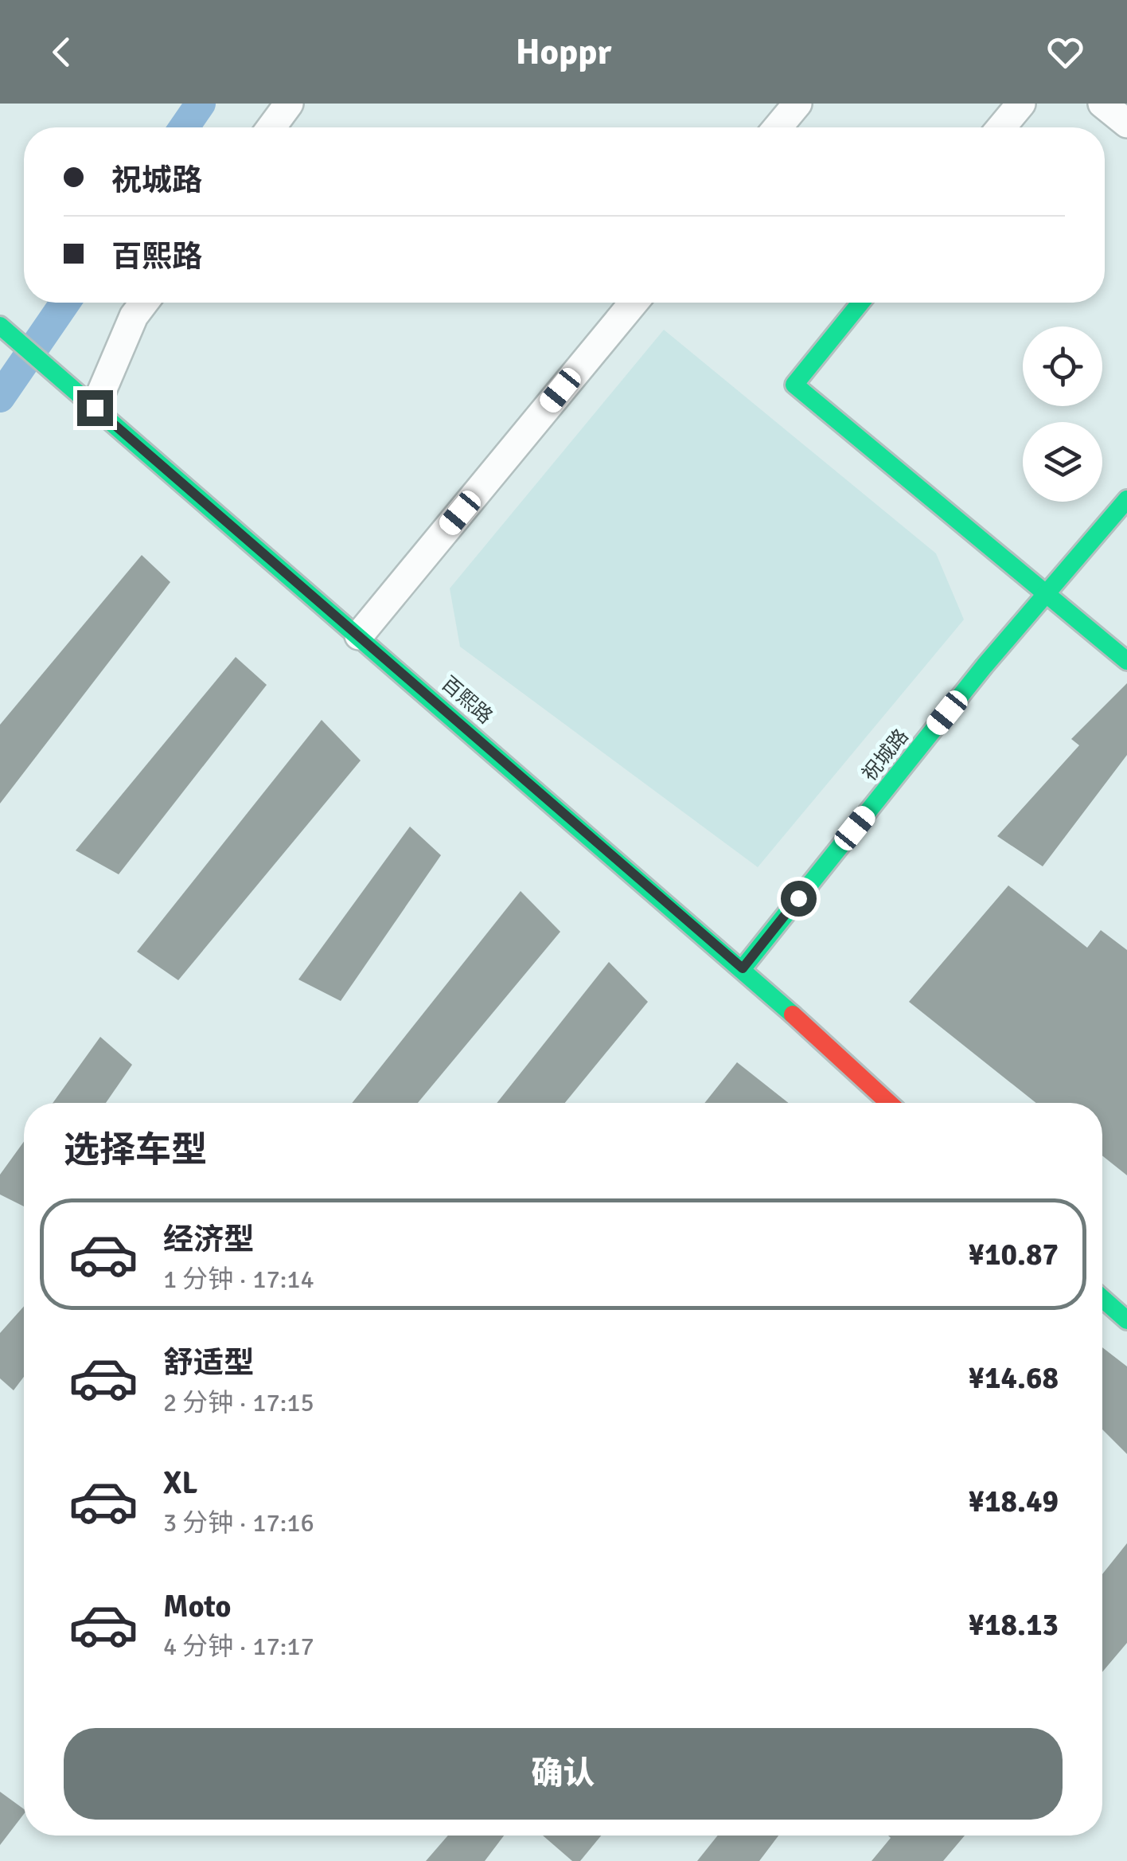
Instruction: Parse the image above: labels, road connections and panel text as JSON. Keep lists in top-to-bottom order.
{
  "streets": {
    "street": ["百熙路", "祝城路"]
  },
  "crossings": [
    ["百熙路", "祝城路"]
  ],
  "page": {
    "header": "Hoppr",
    "banner": ["祝城路", "百熙路"],
    "heading": "选择车型",
    "list": [
      {
        "name": "经济型",
        "note": "1 分钟 · 17:14",
        "value": "¥10.87"
      },
      {
        "name": "舒适型",
        "note": "2 分钟 · 17:15",
        "value": "¥14.68"
      },
      {
        "name": "XL",
        "note": "3 分钟 · 17:16",
        "value": "¥18.49"
      },
      {
        "name": "Moto",
        "note": "4 分钟 · 17:17",
        "value": "¥18.13"
      }
    ],
    "buttons": "确认"
  }
}
